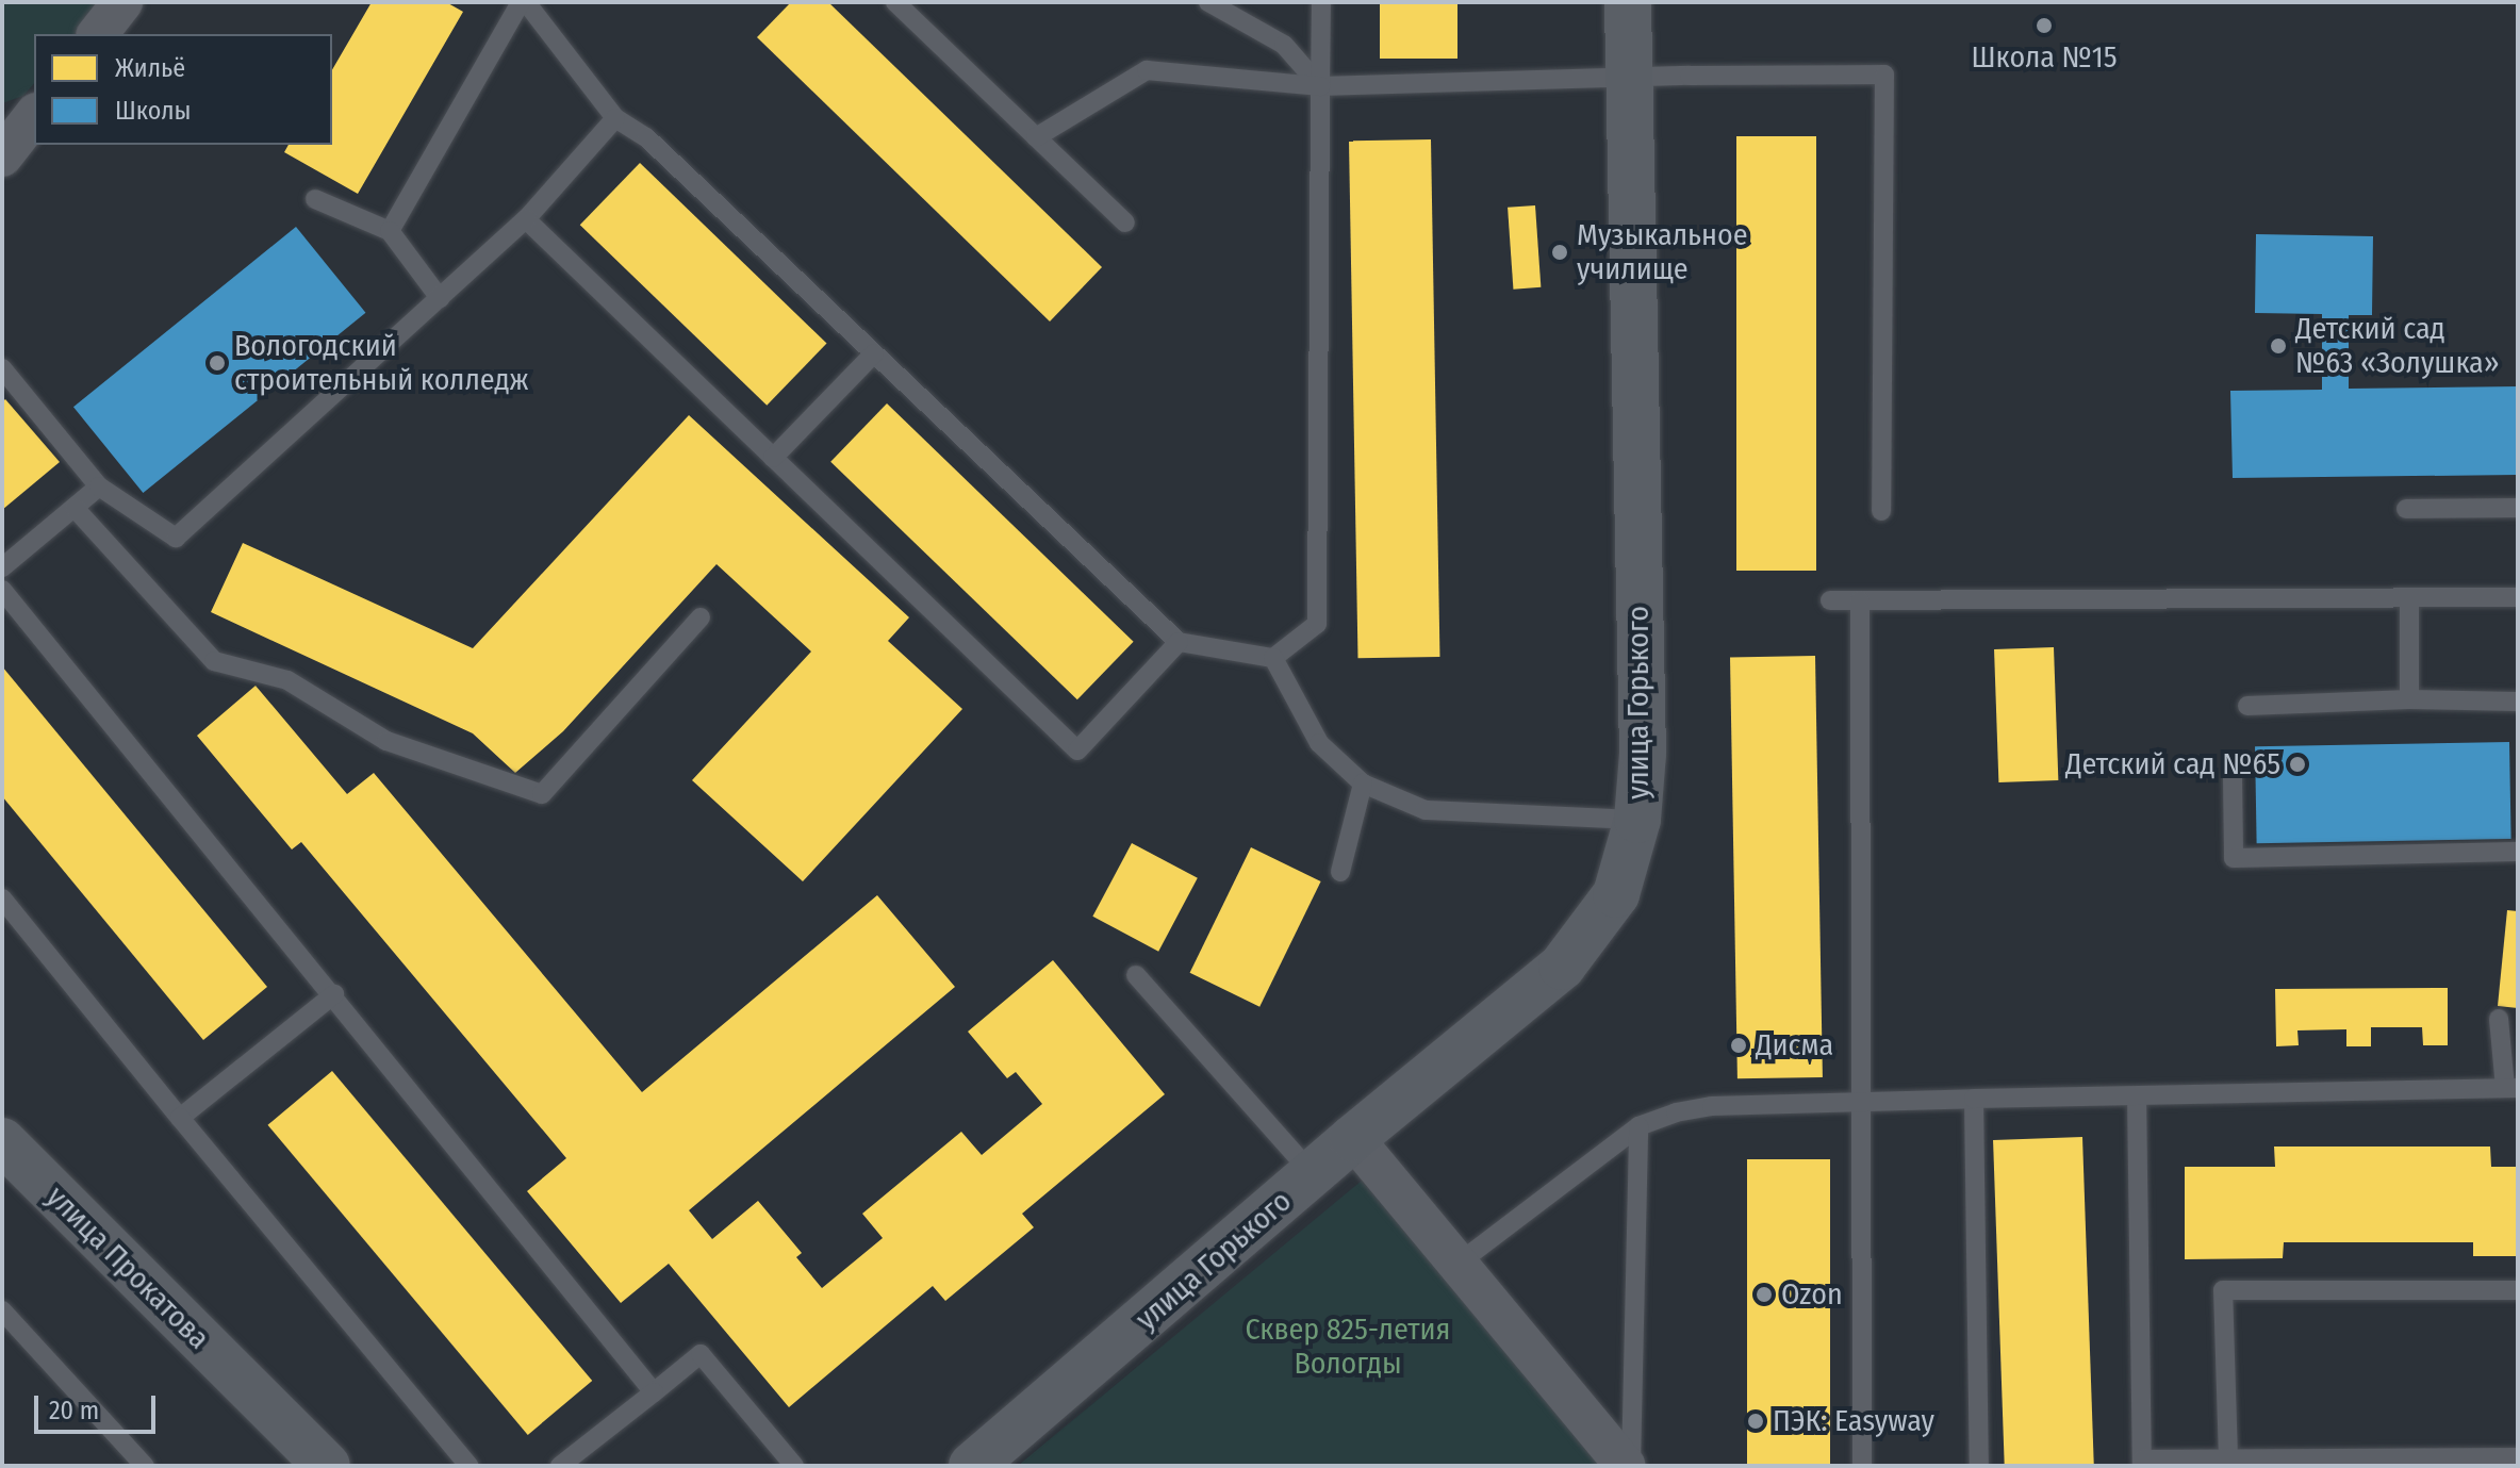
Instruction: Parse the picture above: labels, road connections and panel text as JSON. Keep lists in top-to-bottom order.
{
  "streets": {
    "street": ["улица Горького", "улица Прокатова"]
  },
  "parks": ["Сквер 825-летия Вологды"],
  "places": [
    "Школа №15",
    "Музыкальное училище",
    "Детский сад №63 «Золушка»",
    "Вологодский строительный колледж",
    "Детский сад №65",
    "Дисма",
    "Ozon",
    "ПЭК: Easyway"
  ],
  "legend": ["Жильё", "Школы"],
  "scale_bar": "20 m"
}
